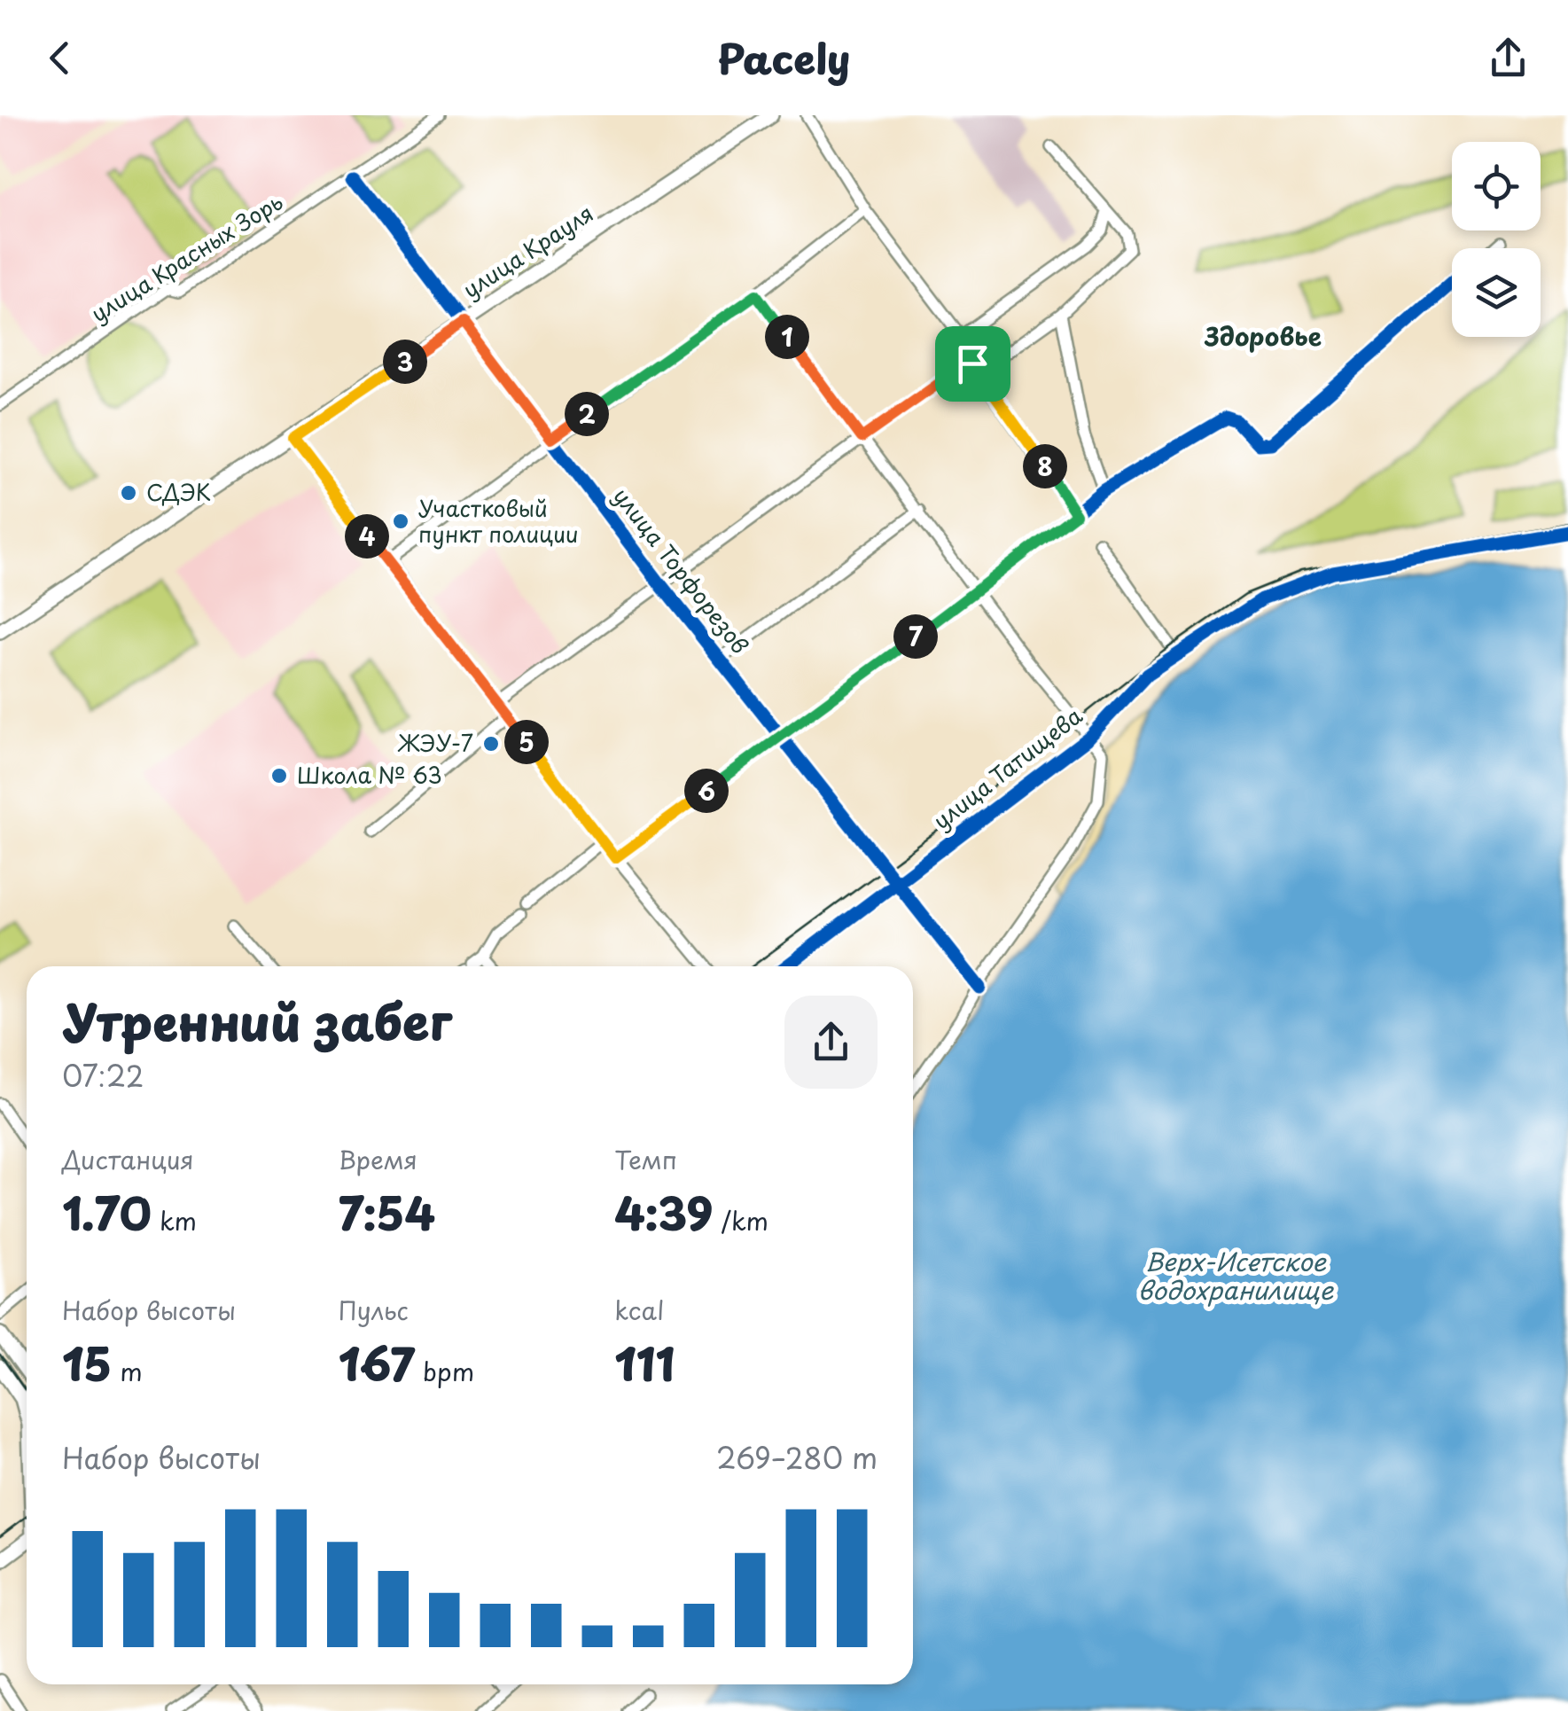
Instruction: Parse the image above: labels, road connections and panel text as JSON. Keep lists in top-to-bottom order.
{
  "streets": {
    "street": [
      "улица Крауля",
      "улица Красных Зорь",
      "улица Торфорезов",
      "улица Татищева"
    ]
  },
  "crossings": [
    ["улица Крауля", "улица Торфорезов"],
    ["улица Красных Зорь", "улица Торфорезов"],
    ["улица Торфорезов", "улица Татищева"]
  ],
  "districts": ["Здоровье"],
  "water": ["Верх-Исетское водохранилище"],
  "places": [
    "СДЭК",
    "Участковый пункт полиции",
    "ЖЭУ-7",
    "Школа № 63"
  ],
  "page": {
    "header": "Pacely",
    "pins": [
      "1",
      "3",
      "2",
      "8",
      "4",
      "7",
      "5",
      "6"
    ],
    "heading": ["Утренний забег", "07:22"],
    "stats": [
      ["Дистанция", "1.70 km"],
      ["Время", "7:54"],
      ["Темп", "4:39 /km"],
      ["Набор высоты", "15 m"],
      ["Пульс", "167 bpm"],
      ["kcal", "111"]
    ],
    "chart": ["Набор высоты", "269–280 m"]
  }
}
